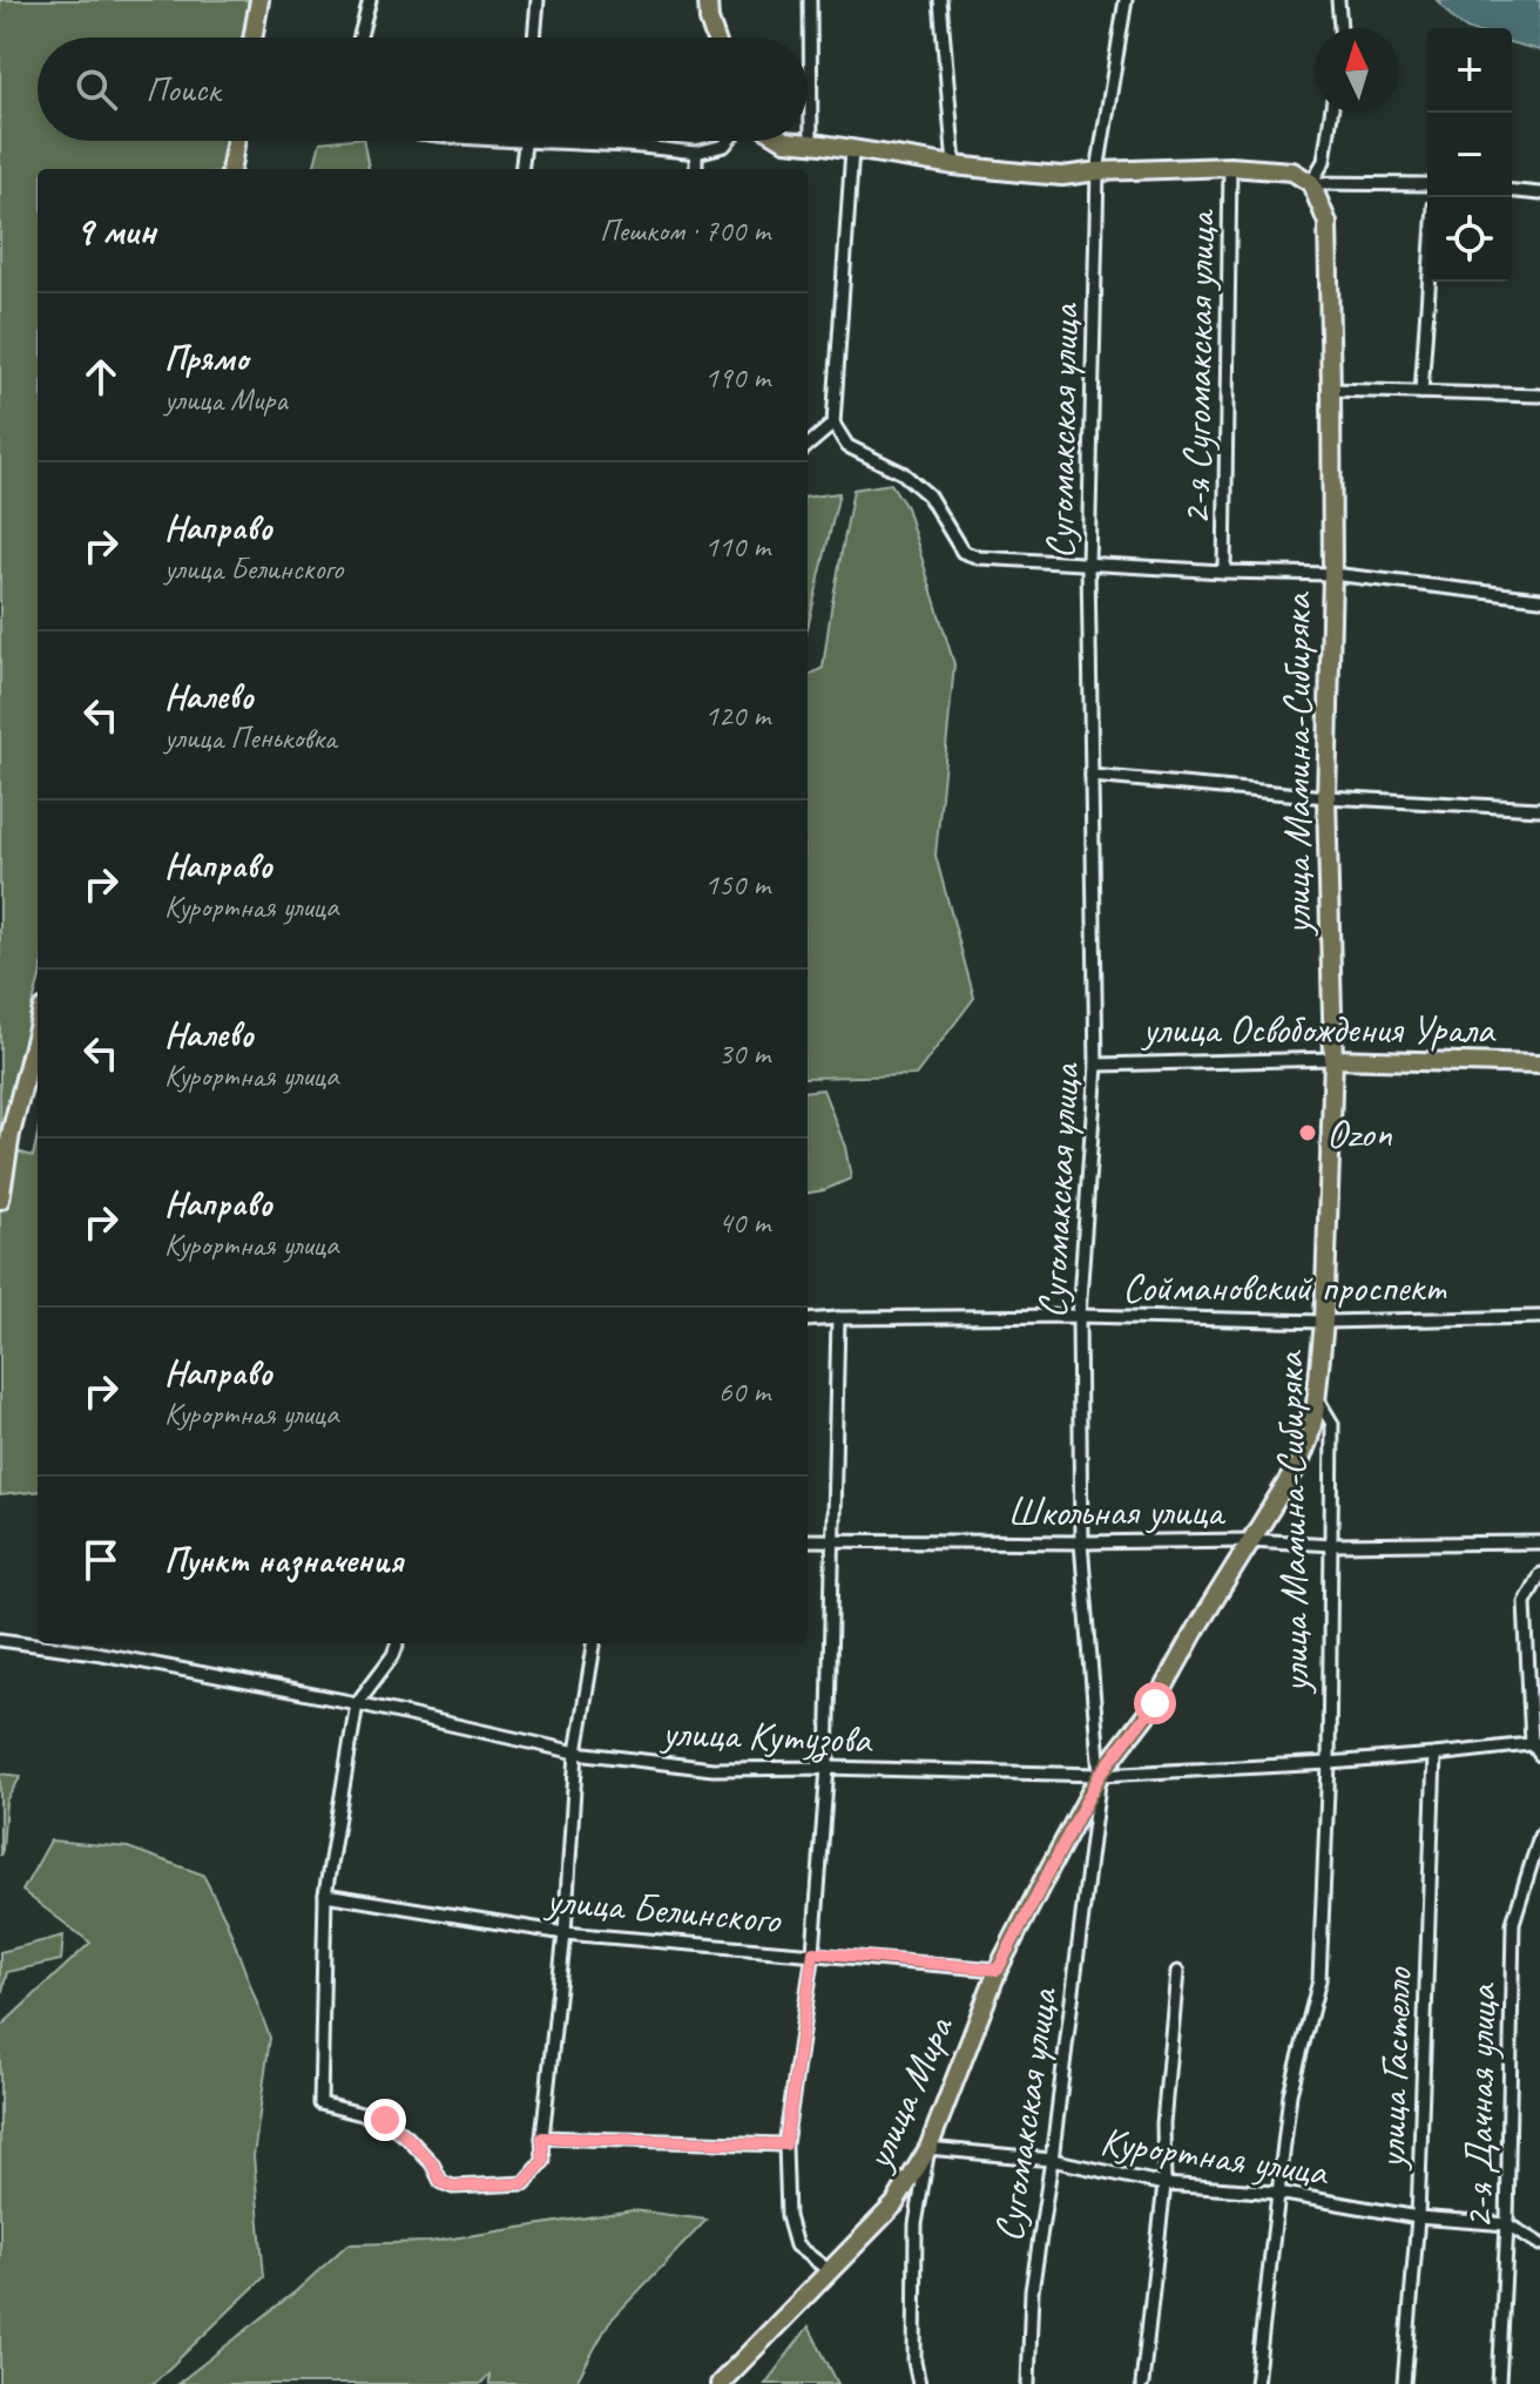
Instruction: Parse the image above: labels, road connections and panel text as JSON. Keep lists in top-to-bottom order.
{
  "streets": {
    "main road": ["улица Мамина-Сибиряка", "улица Освобождения Урала", "улица Мира"],
    "street": [
      "2-я Сугомакская улица",
      "Сугомакская улица",
      "Соймановский проспект",
      "Школьная улица",
      "улица Кутузова",
      "улица Белинского",
      "улица Гастелло",
      "2-я Дачная улица",
      "Курортная улица"
    ]
  },
  "crossings": [
    ["Сугомакская улица", "улица Освобождения Урала"],
    ["Сугомакская улица", "Соймановский проспект"],
    ["Сугомакская улица", "Школьная улица"],
    ["Сугомакская улица", "улица Кутузова"],
    ["Сугомакская улица", "улица Мира"],
    ["Сугомакская улица", "Курортная улица"],
    ["улица Мамина-Сибиряка", "улица Освобождения Урала"],
    ["улица Мамина-Сибиряка", "Соймановский проспект"],
    ["улица Мамина-Сибиряка", "Школьная улица"],
    ["улица Мамина-Сибиряка", "улица Кутузова"],
    ["улица Мамина-Сибиряка", "улица Мира"],
    ["улица Мамина-Сибиряка", "Курортная улица"],
    ["Школьная улица", "улица Мира"],
    ["улица Кутузова", "улица Гастелло"],
    ["улица Кутузова", "улица Мира"],
    ["улица Белинского", "улица Мира"],
    ["улица Гастелло", "Курортная улица"],
    ["улица Мира", "Курортная улица"],
    ["2-я Дачная улица", "Курортная улица"]
  ],
  "places": ["Ozon"],
  "north": "top",
  "page": {
    "map_buttons": ["+", "−"],
    "search": "Поиск",
    "heading": ["9 мин", "Пешком · 700 m"],
    "list": [
      ["Прямо", "улица Мира", "190 m"],
      ["Направо", "улица Белинского", "110 m"],
      ["Налево", "улица Пеньковка", "120 m"],
      ["Направо", "Курортная улица", "150 m"],
      ["Налево", "Курортная улица", "30 m"],
      ["Направо", "Курортная улица", "40 m"],
      ["Направо", "Курортная улица", "60 m"],
      "Пункт назначения"
    ]
  }
}
